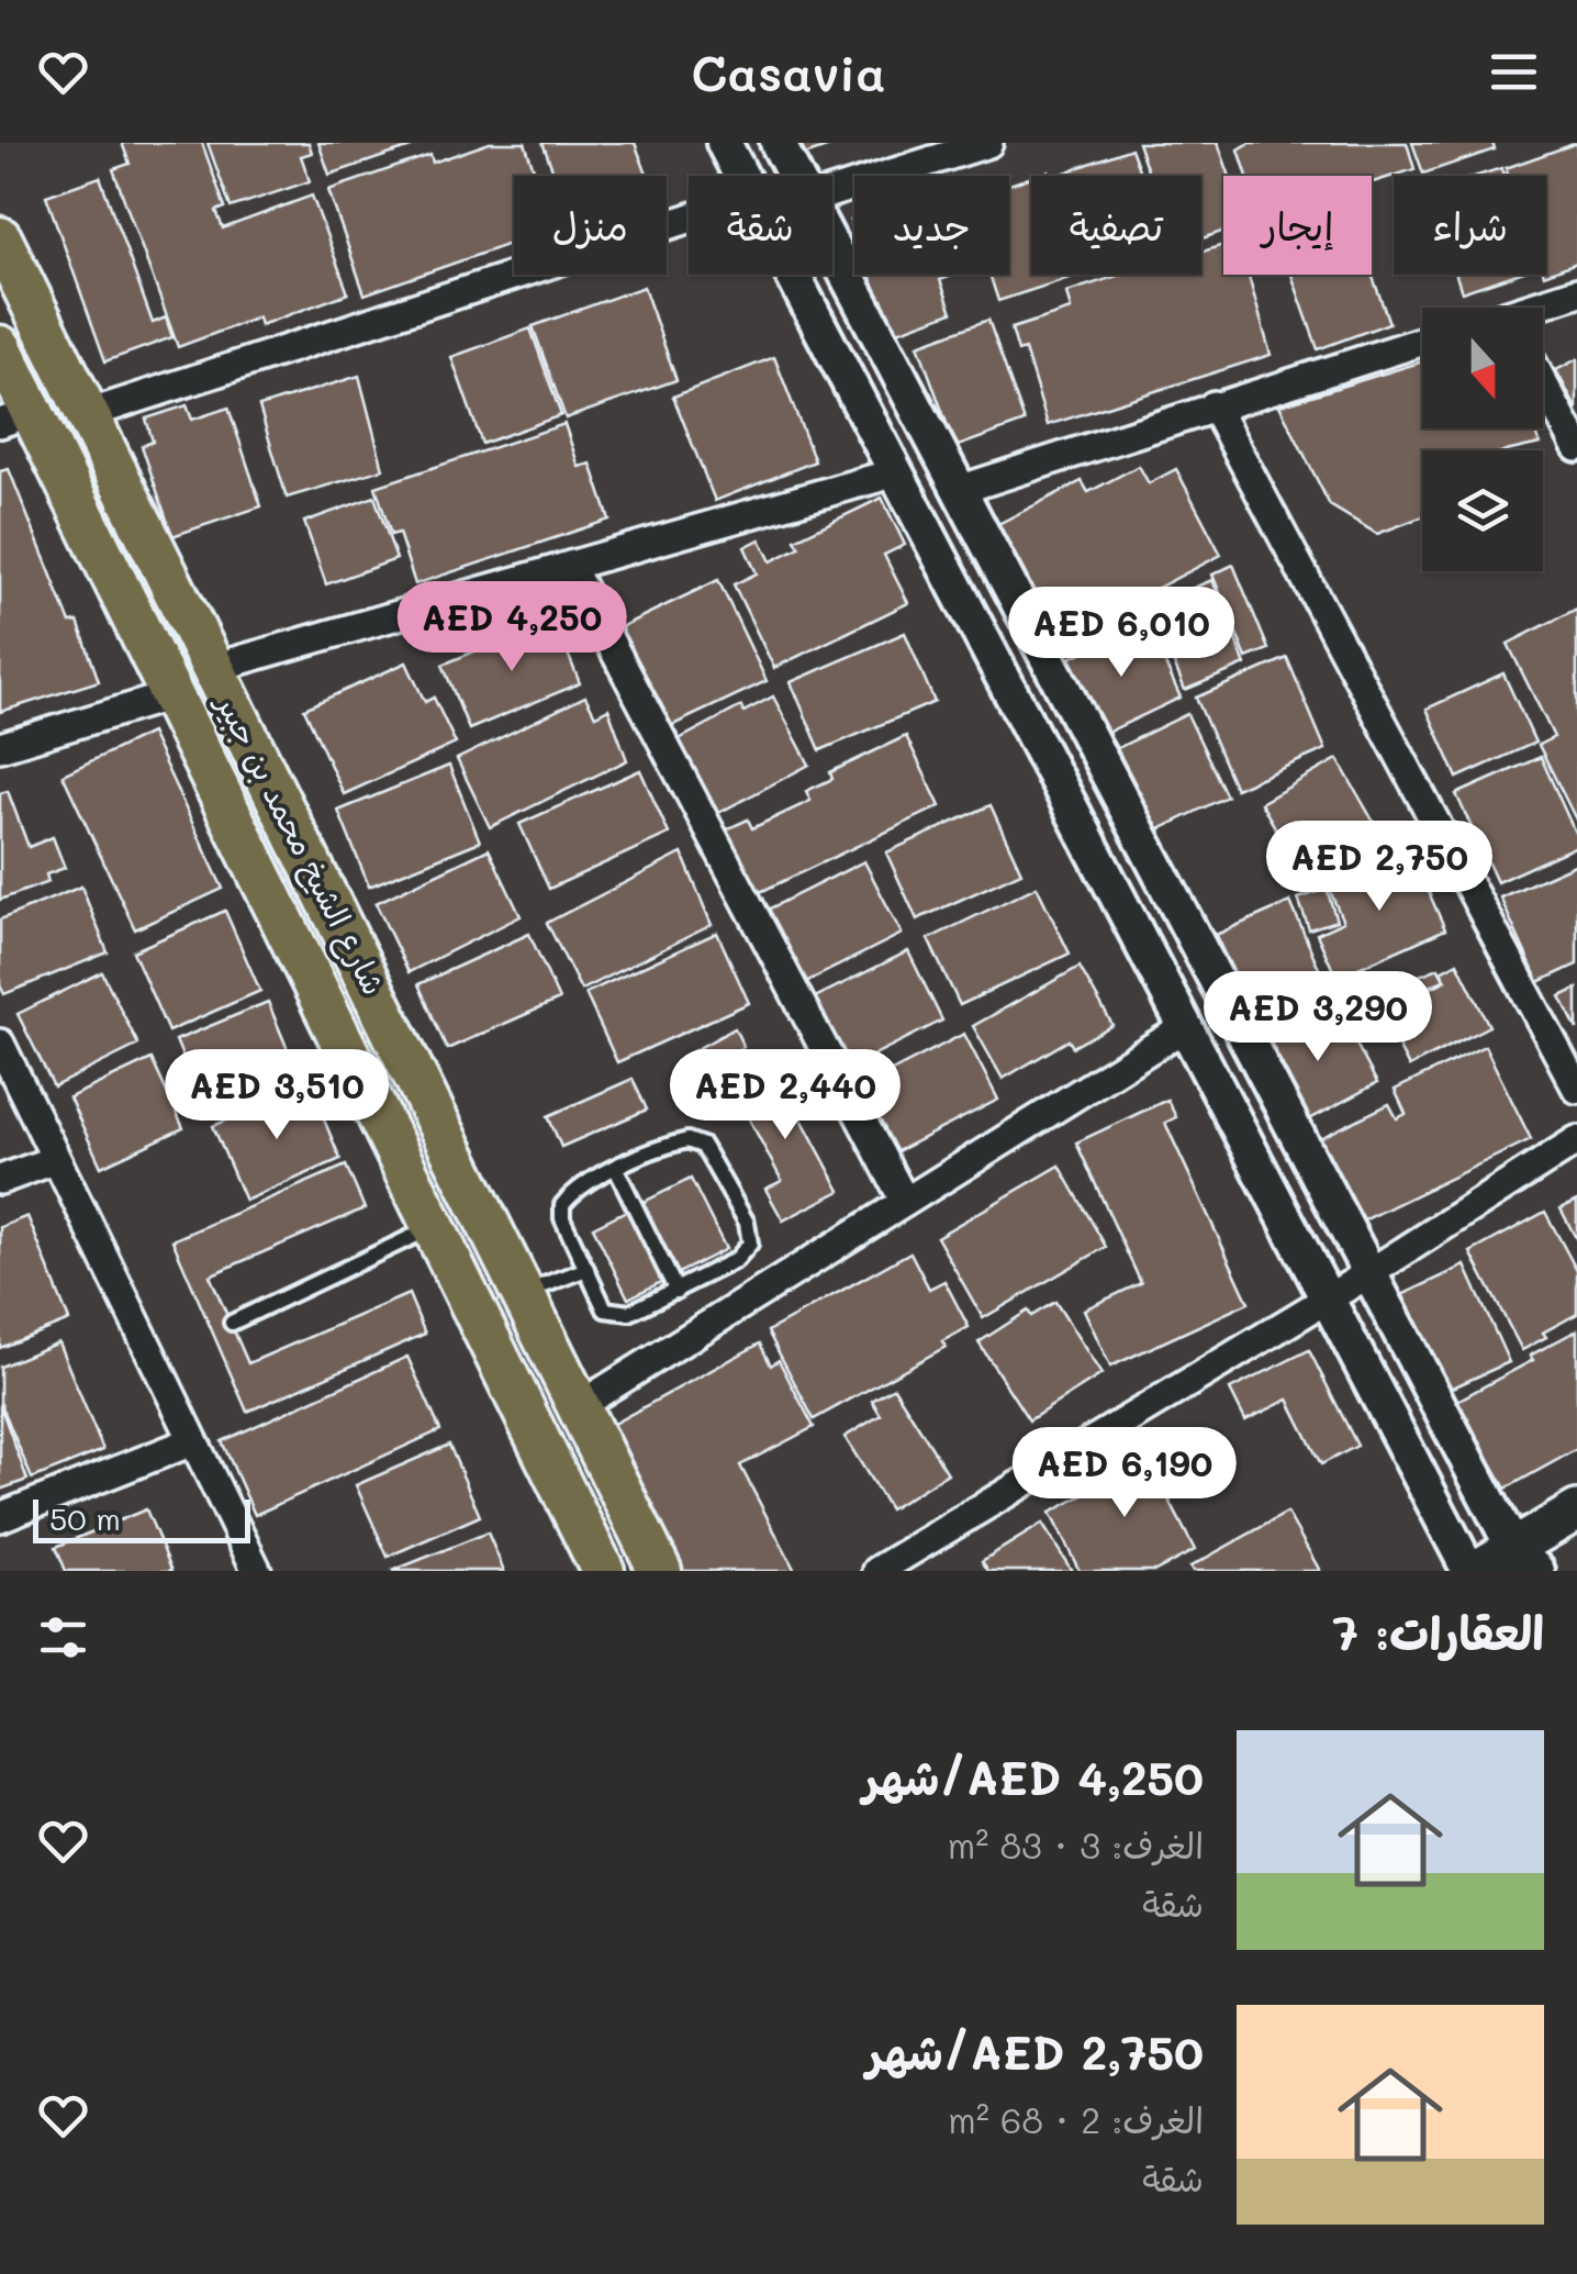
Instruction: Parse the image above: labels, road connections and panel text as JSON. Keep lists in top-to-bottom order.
{
  "streets": {
    "main road": ["شارع الشيخ محمد بن جبير"]
  },
  "scale_bar": "50 m",
  "north": "bottom",
  "page": {
    "header": "Casavia",
    "chip": [
      "شراء",
      "إيجار",
      "تصفية",
      "جديد",
      "شقة",
      "منزل"
    ],
    "price": [
      "AED 4,250",
      "AED 6,010",
      "AED 2,750",
      "AED 3,290",
      "AED 3,510",
      "AED 2,440",
      "AED 6,190"
    ],
    "scale": "50 m",
    "heading": "العقارات: 7",
    "list": [
      {
        "name": "AED 4,250/شهر",
        "note": "الغرف: 3 · 83 m² · شقة"
      },
      {
        "name": "AED 2,750/شهر",
        "note": "الغرف: 2 · 68 m² · شقة"
      }
    ]
  }
}
